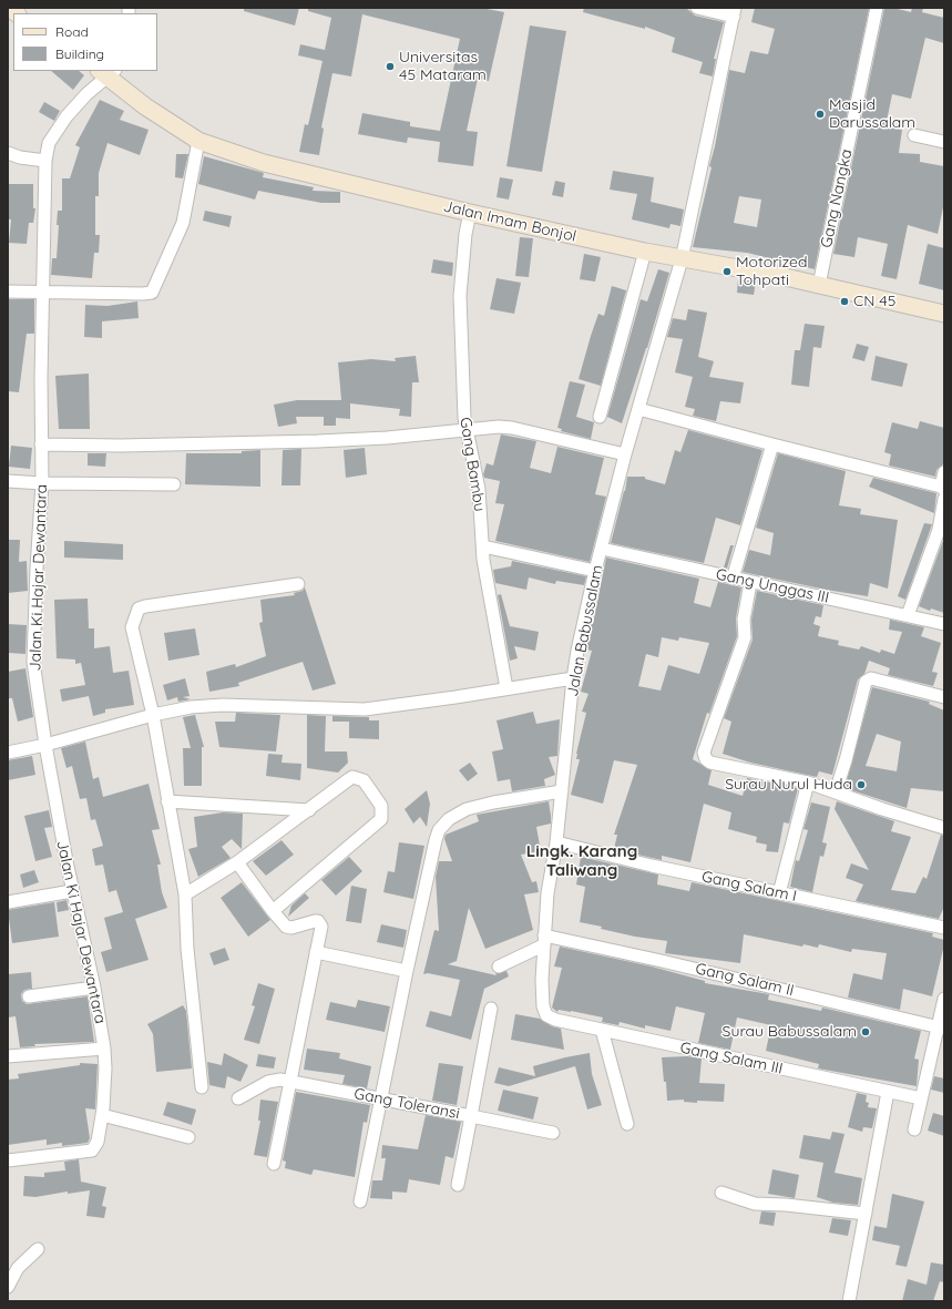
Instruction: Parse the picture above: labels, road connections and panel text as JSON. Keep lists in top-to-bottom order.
{
  "streets": {
    "main road": ["Jalan Imam Bonjol"],
    "street": [
      "Gang Nangka",
      "Gang Bambu",
      "Jalan Ki Hajar Dewantara",
      "Gang Unggas III",
      "Jalan Babussalam",
      "Gang Salam I",
      "Gang Salam II",
      "Gang Salam III",
      "Gang Toleransi"
    ]
  },
  "crossings": [
    ["Gang Nangka", "Jalan Imam Bonjol"],
    ["Jalan Imam Bonjol", "Gang Bambu"],
    ["Jalan Imam Bonjol", "Jalan Ki Hajar Dewantara"],
    ["Jalan Imam Bonjol", "Jalan Babussalam"],
    ["Gang Unggas III", "Jalan Babussalam"],
    ["Jalan Babussalam", "Gang Salam I"],
    ["Jalan Babussalam", "Gang Salam II"],
    ["Jalan Babussalam", "Gang Salam III"]
  ],
  "districts": ["Lingk. Karang Taliwang"],
  "places": [
    "Universitas 45 Mataram",
    "Masjid Darussalam",
    "Motorized Tohpati",
    "CN 45",
    "Surau Nurul Huda",
    "Surau Babussalam"
  ],
  "legend": ["Road", "Building"]
}
